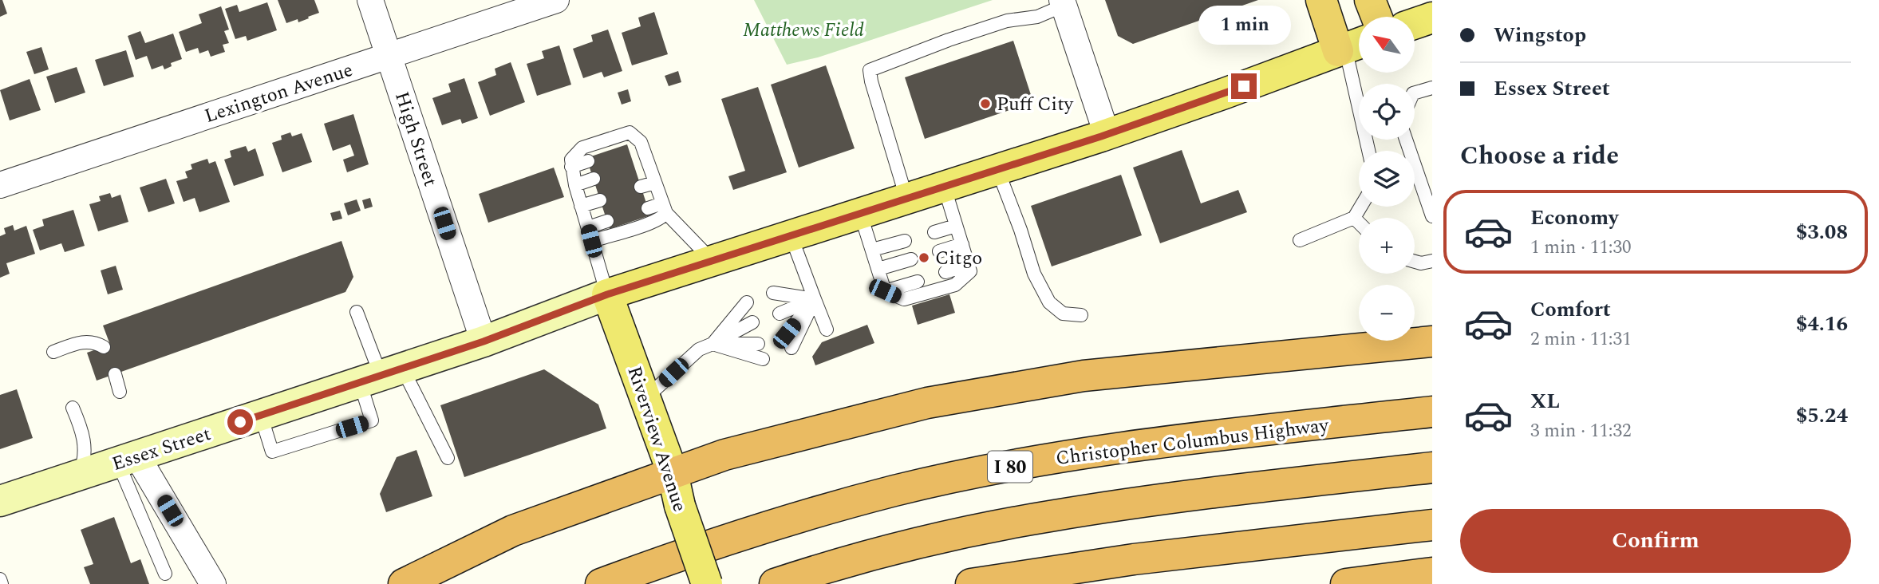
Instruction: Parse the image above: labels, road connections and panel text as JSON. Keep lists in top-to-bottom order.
{
  "streets": {
    "highway": ["Christopher Columbus Highway", "I 80"],
    "main road": ["Riverview Avenue", "Essex Street"],
    "street": ["Lexington Avenue", "High Street"]
  },
  "crossings": [
    ["Lexington Avenue", "High Street"],
    ["High Street", "Essex Street"],
    ["Riverview Avenue", "Essex Street"]
  ],
  "parks": ["Matthews Field"],
  "places": ["Puff City", "Citgo"],
  "north": "top left",
  "page": {
    "banner": ["Wingstop", "Essex Street"],
    "bubble": "1 min",
    "map_buttons": ["+", "−"],
    "heading": "Choose a ride",
    "list": [
      {
        "name": "Economy",
        "note": "1 min · 11:30",
        "value": "$3.08"
      },
      {
        "name": "Comfort",
        "note": "2 min · 11:31",
        "value": "$4.16"
      },
      {
        "name": "XL",
        "note": "3 min · 11:32",
        "value": "$5.24"
      }
    ],
    "buttons": "Confirm"
  }
}
